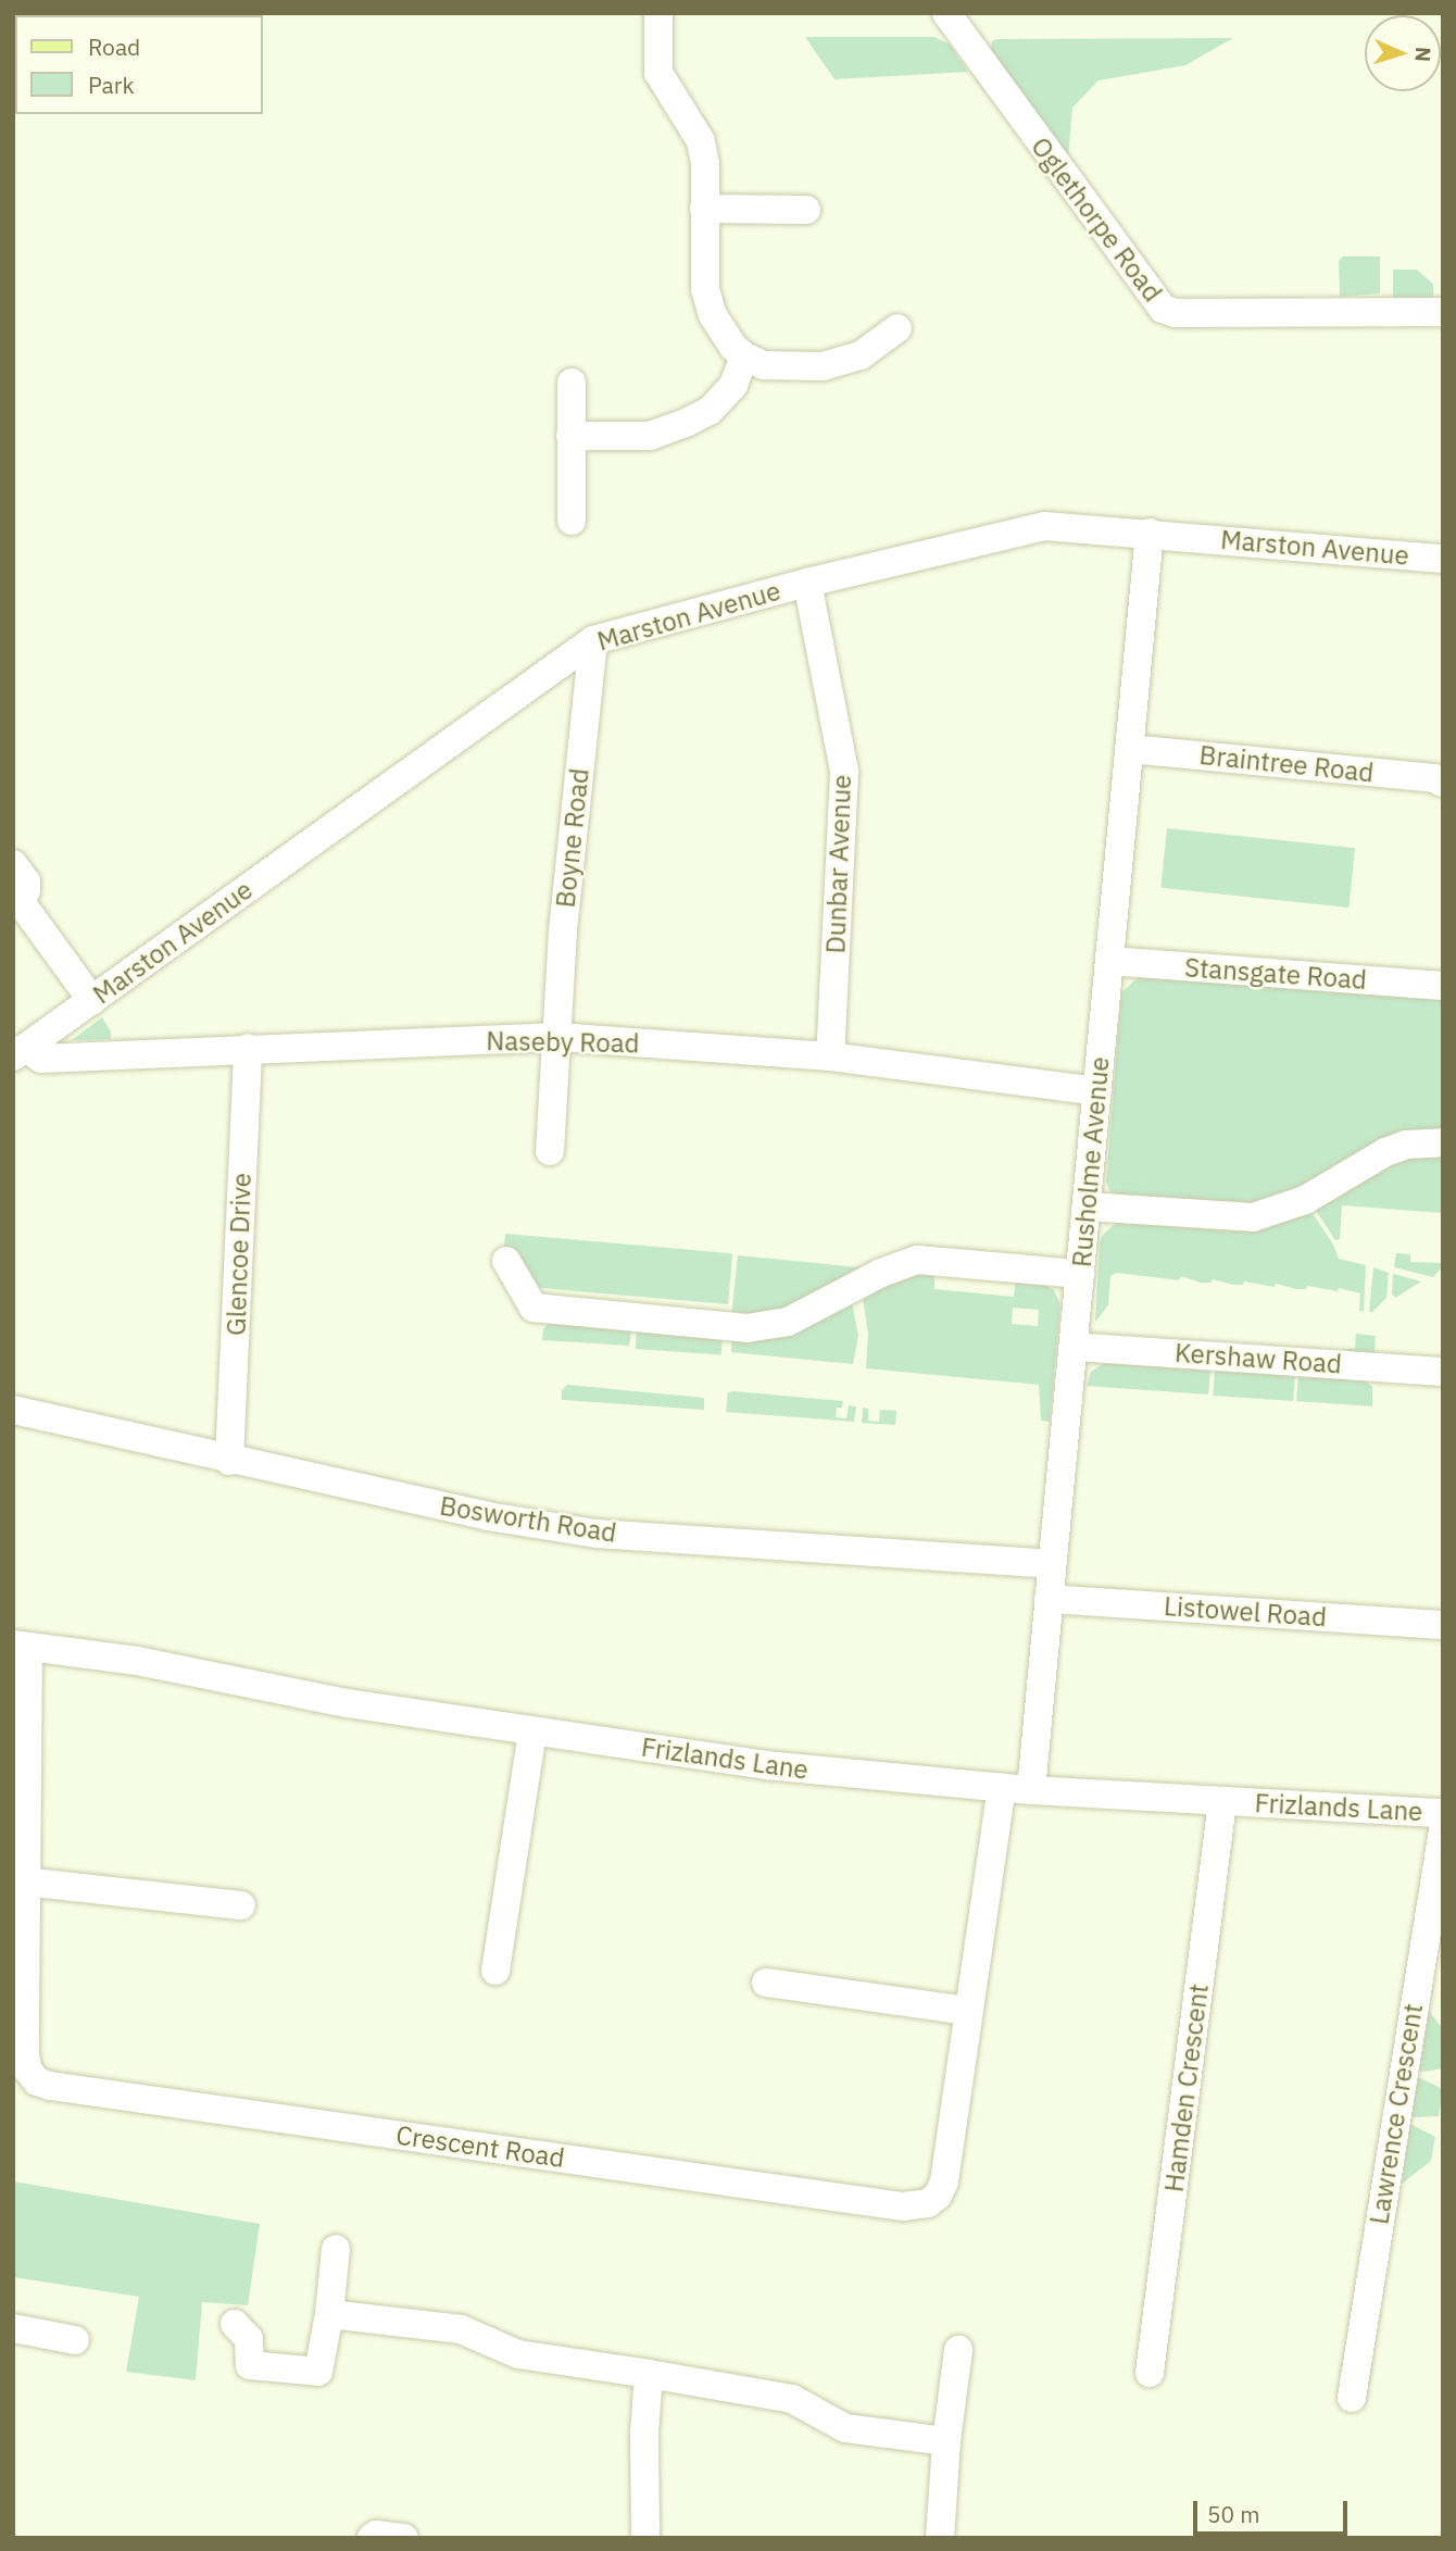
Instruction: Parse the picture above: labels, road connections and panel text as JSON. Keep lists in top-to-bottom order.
{
  "streets": {
    "street": [
      "Oglethorpe Road",
      "Marston Avenue",
      "Braintree Road",
      "Boyne Road",
      "Dunbar Avenue",
      "Stansgate Road",
      "Naseby Road",
      "Rusholme Avenue",
      "Glencoe Drive",
      "Kershaw Road",
      "Bosworth Road",
      "Listowel Road",
      "Frizlands Lane",
      "Hamden Crescent",
      "Lawrence Crescent",
      "Crescent Road"
    ]
  },
  "crossings": [
    ["Marston Avenue", "Boyne Road"],
    ["Marston Avenue", "Dunbar Avenue"],
    ["Marston Avenue", "Naseby Road"],
    ["Marston Avenue", "Rusholme Avenue"],
    ["Braintree Road", "Rusholme Avenue"],
    ["Boyne Road", "Naseby Road"],
    ["Dunbar Avenue", "Naseby Road"],
    ["Stansgate Road", "Rusholme Avenue"],
    ["Naseby Road", "Rusholme Avenue"],
    ["Naseby Road", "Glencoe Drive"],
    ["Rusholme Avenue", "Kershaw Road"],
    ["Rusholme Avenue", "Bosworth Road"],
    ["Rusholme Avenue", "Listowel Road"],
    ["Rusholme Avenue", "Frizlands Lane"],
    ["Glencoe Drive", "Bosworth Road"],
    ["Frizlands Lane", "Hamden Crescent"],
    ["Frizlands Lane", "Crescent Road"]
  ],
  "legend": ["Road", "Park"],
  "scale_bar": "50 m",
  "north": "right"
}
